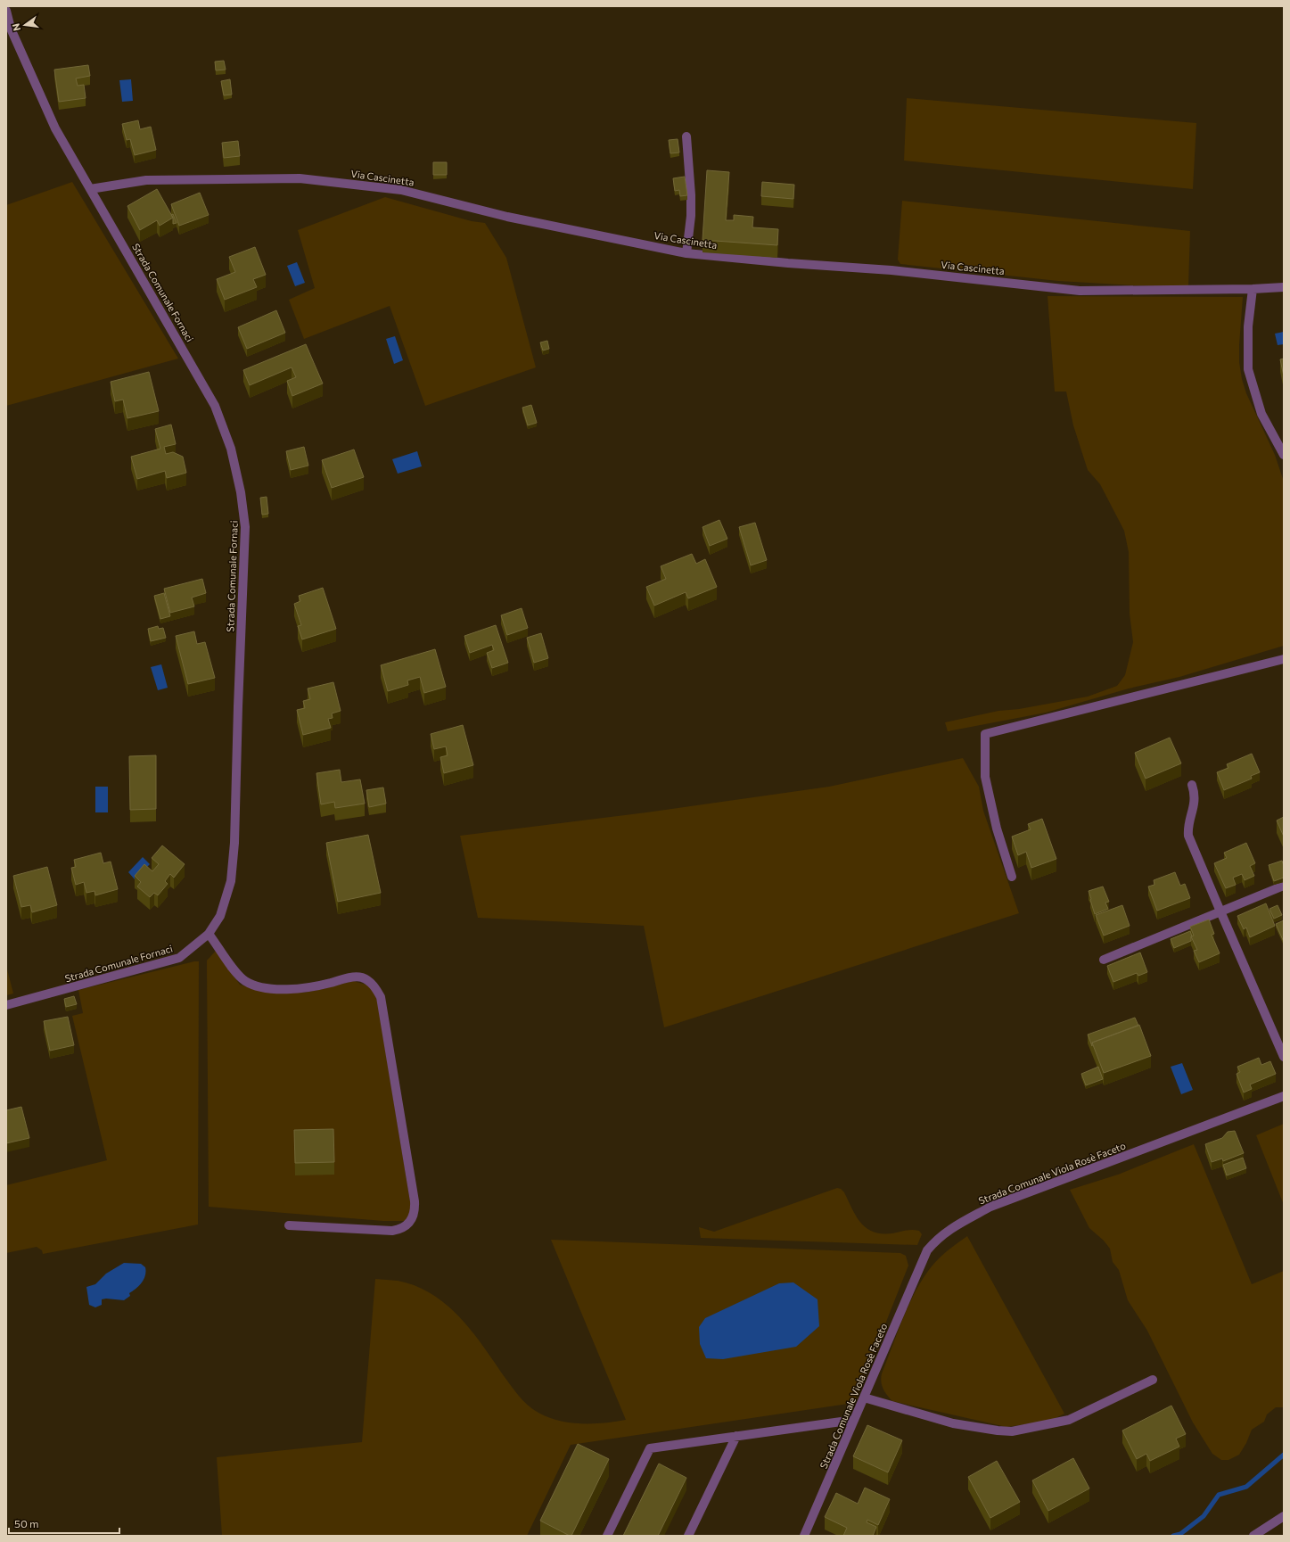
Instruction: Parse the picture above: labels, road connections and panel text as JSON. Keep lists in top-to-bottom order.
{
  "streets": {
    "street": ["Via Cascinetta", "Strada Comunale Fornaci", "Strada Comunale Viola Rosè Faceto"]
  },
  "crossings": [
    ["Via Cascinetta", "Strada Comunale Fornaci"]
  ],
  "scale_bar": "50 m",
  "north": "left"
}
